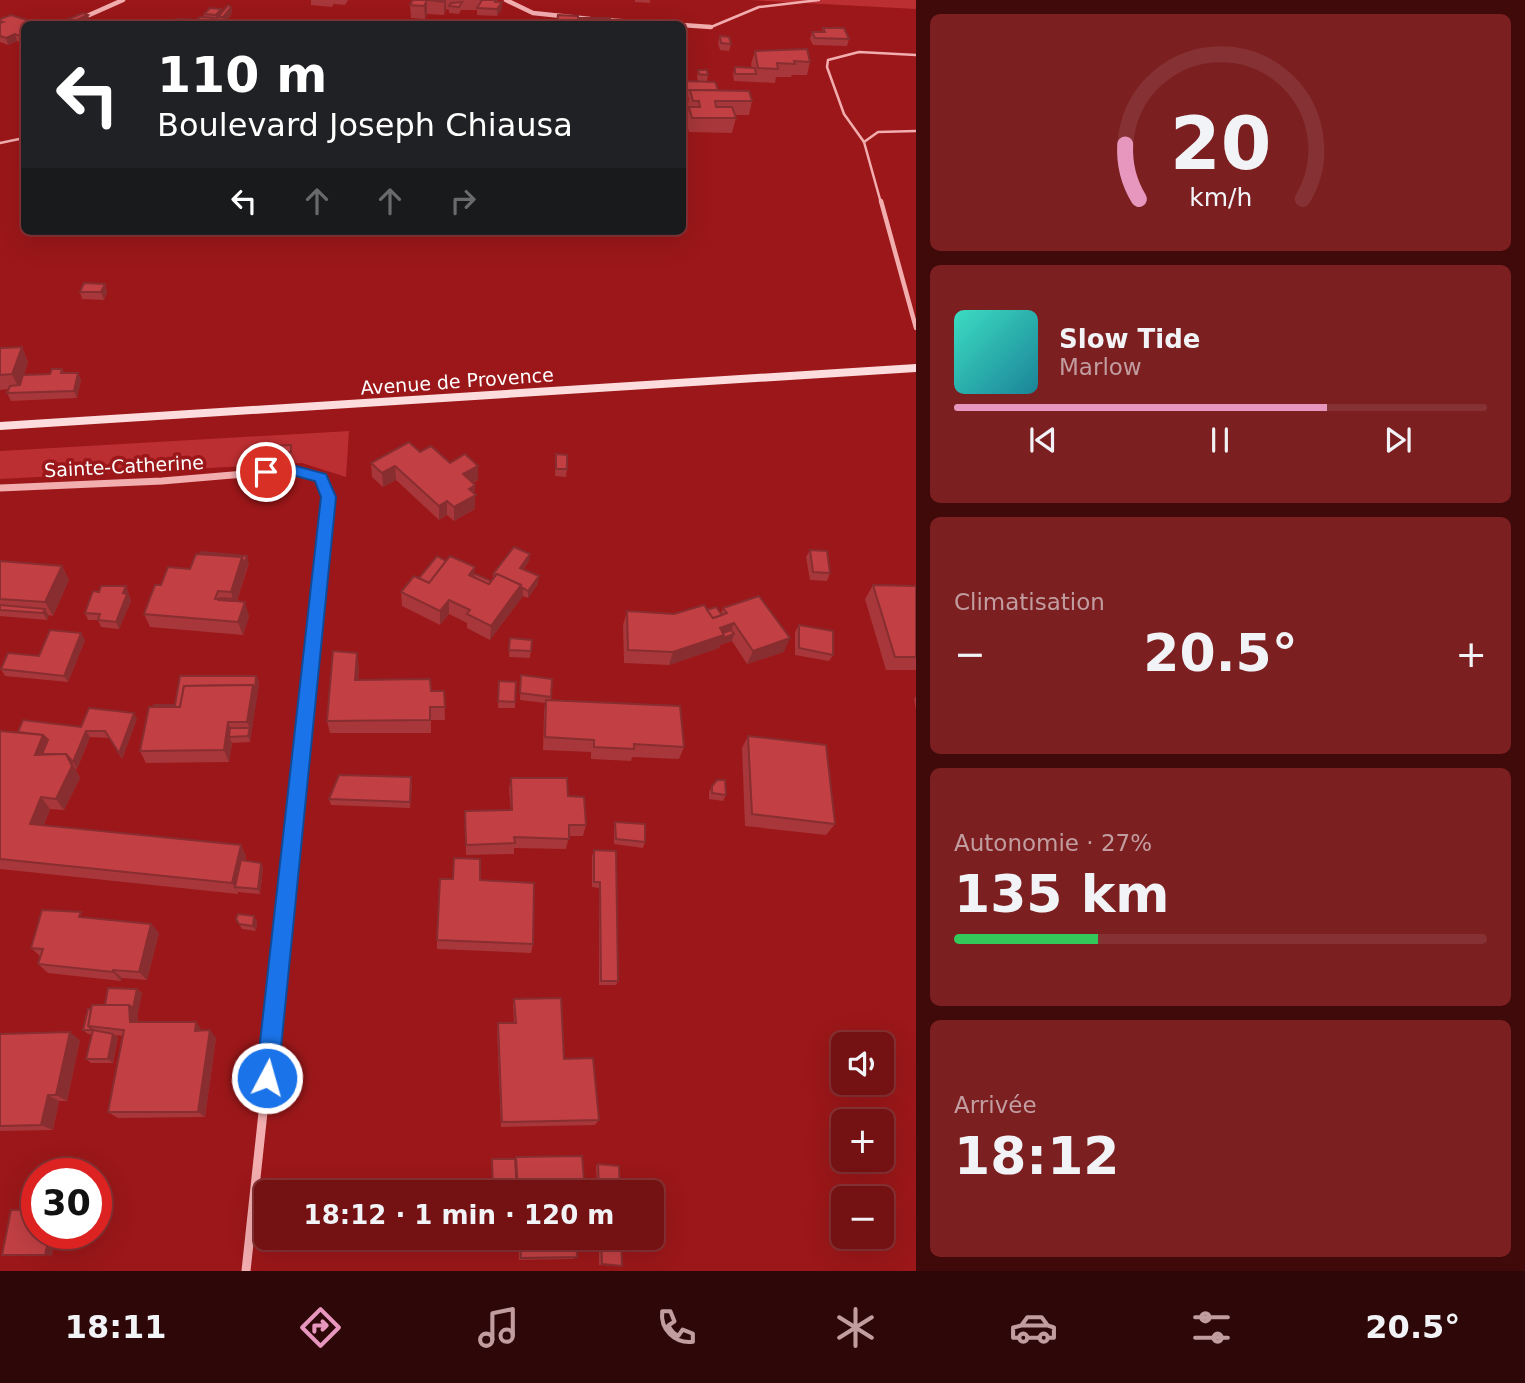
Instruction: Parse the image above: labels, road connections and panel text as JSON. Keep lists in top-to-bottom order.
{
  "streets": {
    "main road": ["Avenue de Provence"],
    "street": ["Sainte-Catherine"]
  },
  "page": {
    "turn": ["110 m", "Boulevard Joseph Chiausa"],
    "song": ["Slow Tide", "Marlow"],
    "tile": [
      "Climatisation",
      ["Autonomie · 27%", "135 km"],
      ["Arrivée", "18:12"]
    ],
    "heat": ["−", "20.5°", "+"],
    "map_buttons": ["+", "−"],
    "limit": "30",
    "trip": "18:12 · 1 min · 120 m",
    "tabs": ["18:11", "20.5°"],
    "gauge": ["20", "km/h"]
  }
}
